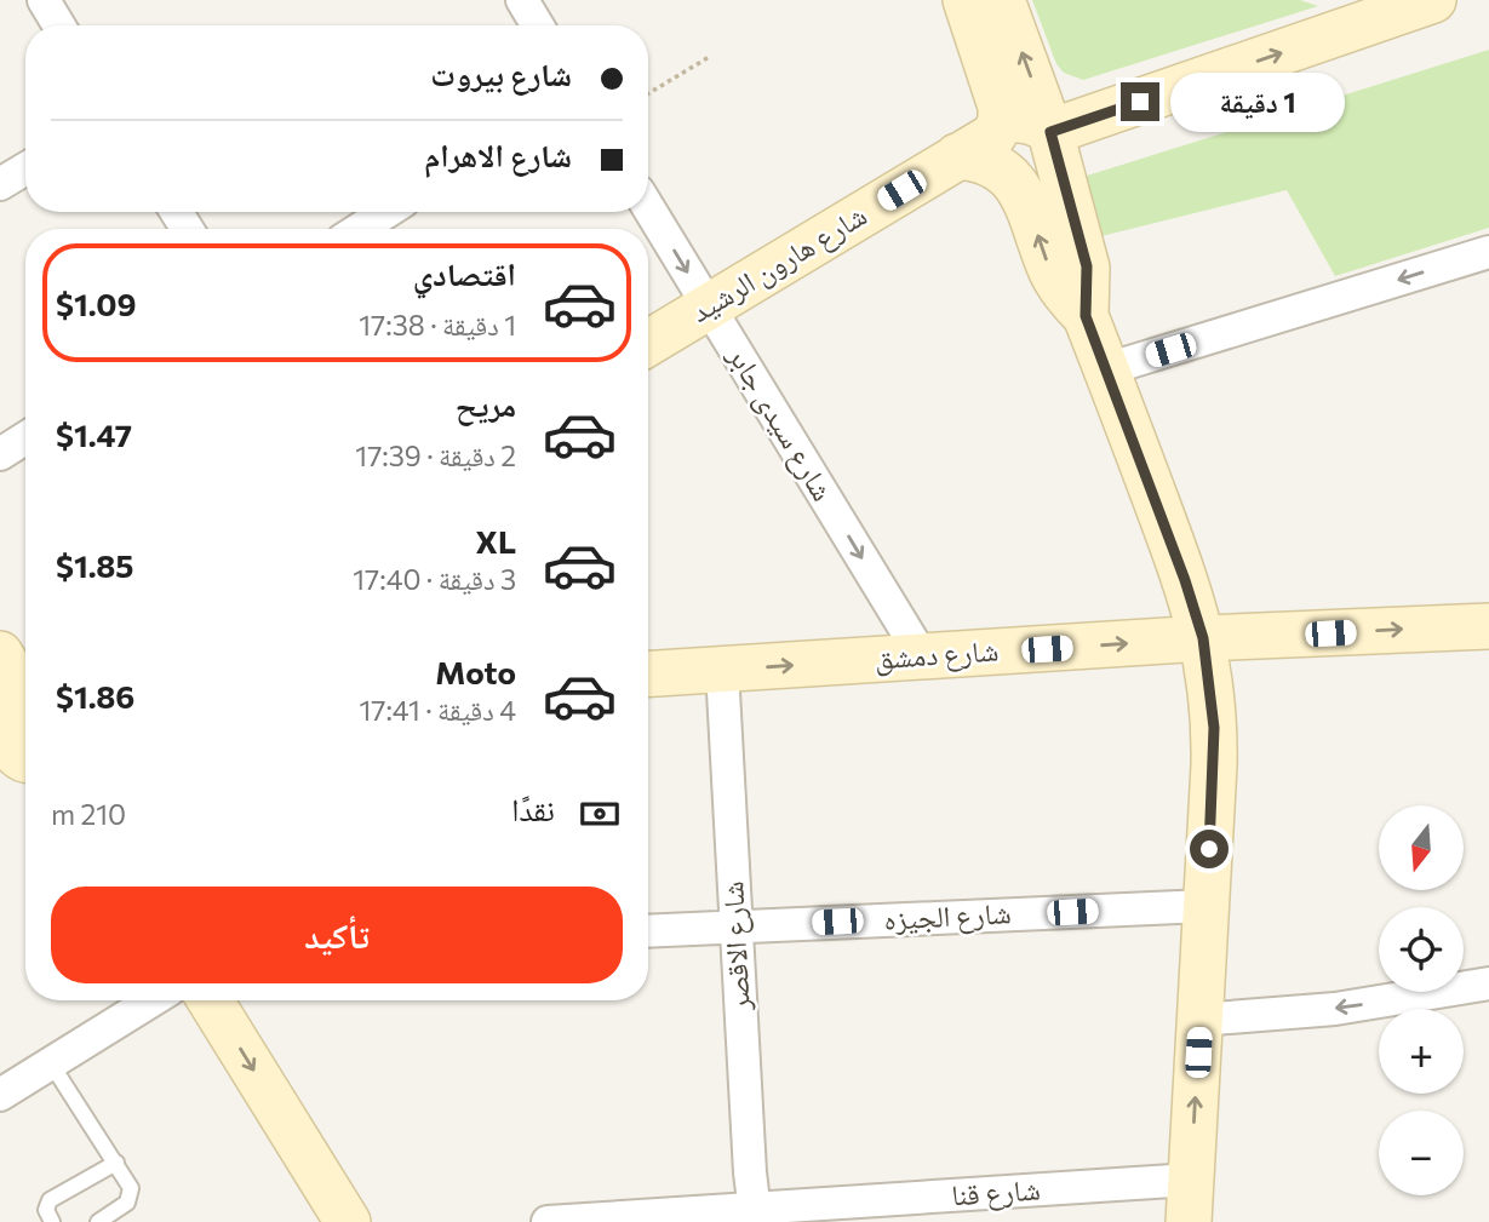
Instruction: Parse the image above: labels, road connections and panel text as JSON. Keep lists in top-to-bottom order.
{
  "streets": {
    "street": [
      "شارع هارون الرشيد",
      "شارع سيدى جابر",
      "شارع دمشق",
      "شارع الجيزه",
      "شارع الاقصر",
      "شارع قنا"
    ]
  },
  "crossings": [
    ["شارع هارون الرشيد", "شارع سيدى جابر"],
    ["شارع سيدى جابر", "شارع دمشق"],
    ["شارع دمشق", "شارع الاقصر"],
    ["شارع الجيزه", "شارع الاقصر"],
    ["شارع الاقصر", "شارع قنا"]
  ],
  "one_way": ["شارع سيدى جابر"],
  "north": "bottom",
  "page": {
    "banner": ["شارع بيروت", "شارع الاهرام"],
    "bubble": "1 دقيقة",
    "list": [
      {
        "name": "اقتصادي",
        "note": "1 دقيقة · 17:38",
        "value": "$1.09"
      },
      {
        "name": "مريح",
        "note": "2 دقيقة · 17:39",
        "value": "$1.47"
      },
      {
        "name": "XL",
        "note": "3 دقيقة · 17:40",
        "value": "$1.85"
      },
      {
        "name": "Moto",
        "note": "4 دقيقة · 17:41",
        "value": "$1.86"
      }
    ],
    "pay": ["نقدًا", "210 m"],
    "map_buttons": ["+", "−"],
    "buttons": "تأكيد"
  }
}
